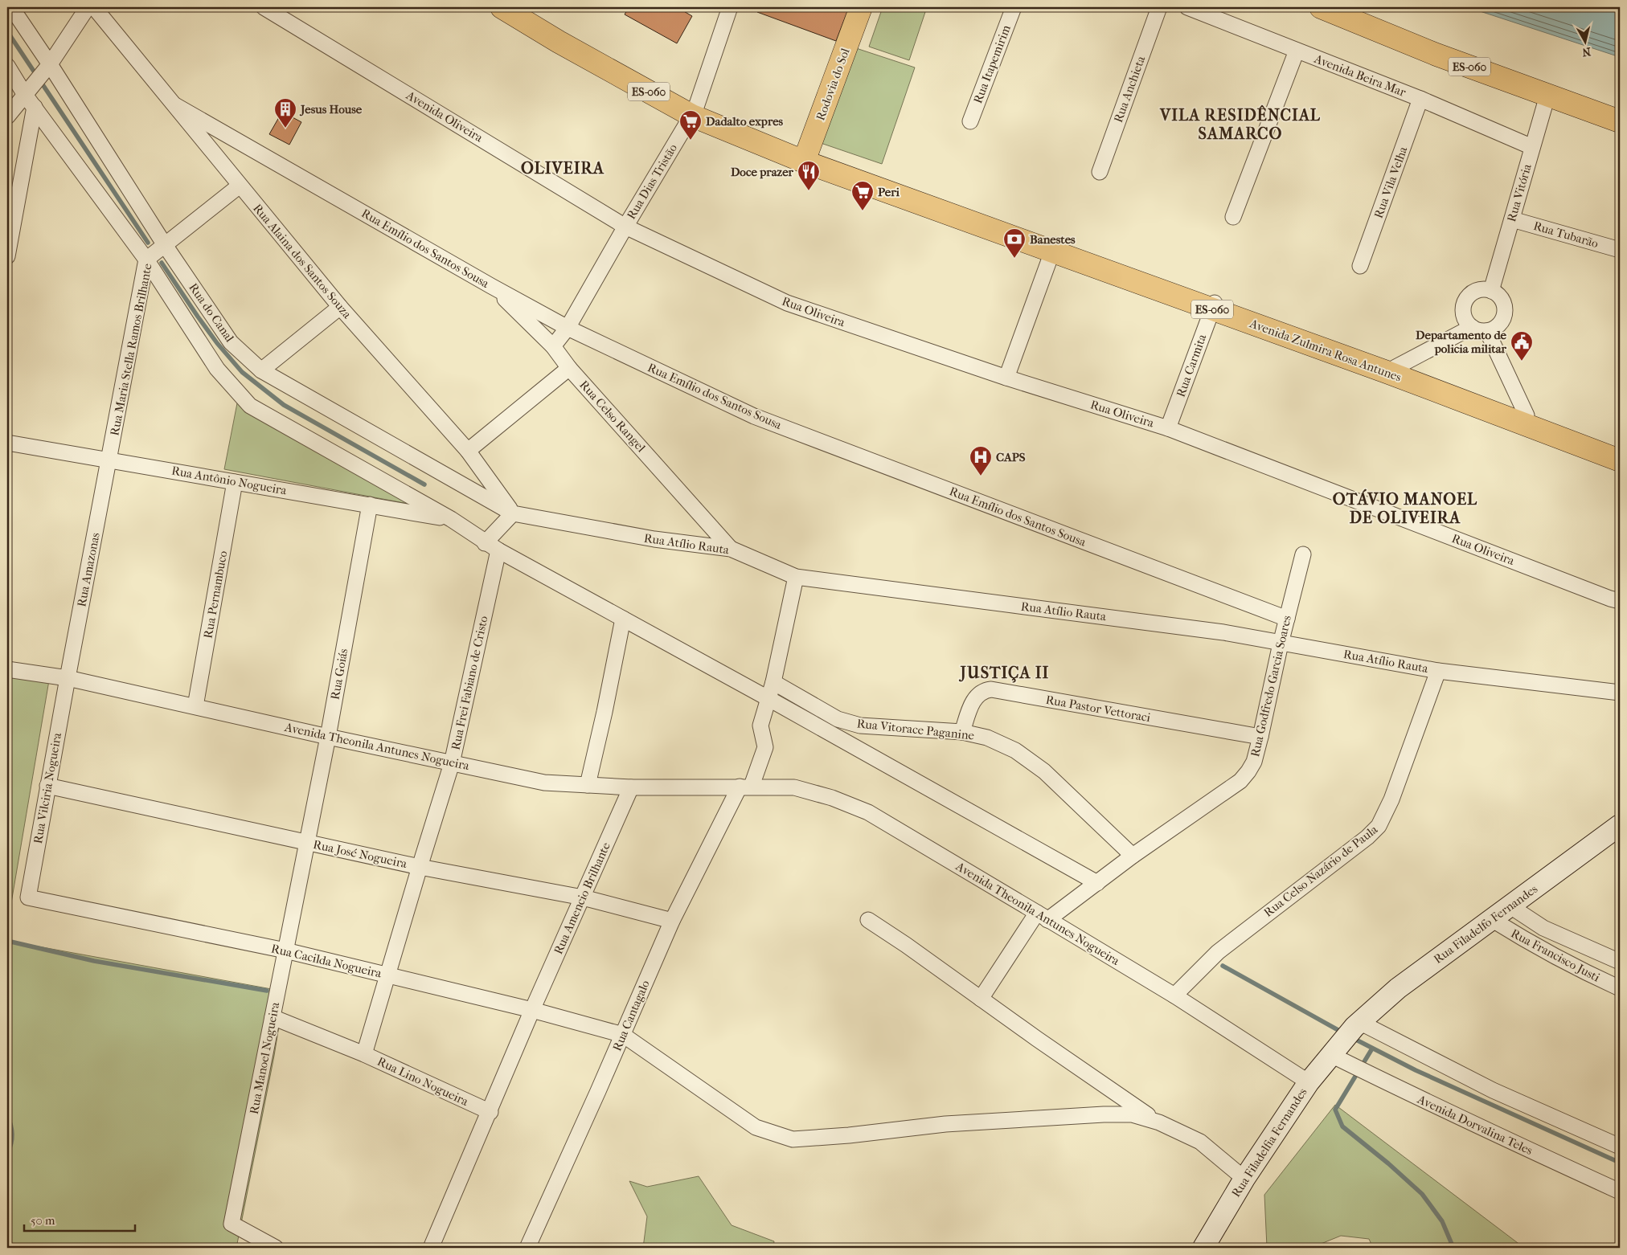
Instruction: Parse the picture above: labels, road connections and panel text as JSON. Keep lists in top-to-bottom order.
{
  "streets": {
    "main road": [
      "ES-060",
      "Rodovia do Sol",
      "Avenida Zulmira Rosa Antunes",
      "Rua Filadelfo Fernandes",
      "Rua Filadelfia Fernandes"
    ],
    "street": [
      "Rua Itapemirim",
      "Avenida Beira Mar",
      "Rua Anchieta",
      "Avenida Oliveira",
      "Rua Dias Tristão",
      "Rua Vila Velha",
      "Rua Vitória",
      "Rua Tubarão",
      "Rua Emílio dos Santos Sousa",
      "Rua Alaina dos Santos Souza",
      "Rua Oliveira",
      "Rua do Canal",
      "Rua Maria Stella Ramos Brilhante",
      "Rua Carmita",
      "Rua Celso Rangel",
      "Rua Antônio Nogueira",
      "Rua Atílio Rauta",
      "Rua Amazonas",
      "Rua Pernambuco",
      "Rua Goiás",
      "Rua Frei Fabiano de Cristo",
      "Rua Godfredo Garcia Soares",
      "Rua Pastor Vettoraci",
      "Rua Vitorace Paganine",
      "Avenida Theonila Antunes Nogueira",
      "Rua Vilciria Nogueira",
      "Rua José Nogueira",
      "Rua Celso Nazário de Paula",
      "Rua Amencio Brilhante",
      "Rua Francisco Justi",
      "Rua Cacilda Nogueira",
      "Rua Cantagalo",
      "Rua Manoel Nogueira",
      "Rua Lino Nogueira",
      "Avenida Dorvalina Teles"
    ]
  },
  "crossings": [
    ["ES-060", "Rodovia do Sol"],
    ["ES-060", "Rua Dias Tristão"],
    ["ES-060", "Rua Vitória"],
    ["ES-060", "Avenida Zulmira Rosa Antunes"],
    ["Avenida Beira Mar", "Rua Vila Velha"],
    ["Avenida Beira Mar", "Rua Vitória"],
    ["Rodovia do Sol", "Avenida Zulmira Rosa Antunes"],
    ["Avenida Oliveira", "Rua Dias Tristão"],
    ["Avenida Oliveira", "Rua Oliveira"],
    ["Rua Dias Tristão", "Rua Emílio dos Santos Sousa"],
    ["Rua Dias Tristão", "Rua Oliveira"],
    ["Rua Dias Tristão", "Rua Celso Rangel"],
    ["Rua Vitória", "Rua Tubarão"],
    ["Rua Emílio dos Santos Sousa", "Rua Alaina dos Santos Souza"],
    ["Rua Emílio dos Santos Sousa", "Rua Celso Rangel"],
    ["Rua Emílio dos Santos Sousa", "Rua Godfredo Garcia Soares"],
    ["Rua Alaina dos Santos Souza", "Rua do Canal"],
    ["Rua Alaina dos Santos Souza", "Rua Maria Stella Ramos Brilhante"],
    ["Rua Alaina dos Santos Souza", "Rua Atílio Rauta"],
    ["Rua Oliveira", "Rua Carmita"],
    ["Rua do Canal", "Rua Maria Stella Ramos Brilhante"],
    ["Rua do Canal", "Rua Antônio Nogueira"],
    ["Rua do Canal", "Rua Atílio Rauta"],
    ["Rua Maria Stella Ramos Brilhante", "Rua Antônio Nogueira"],
    ["Rua Maria Stella Ramos Brilhante", "Rua Amazonas"],
    ["Avenida Zulmira Rosa Antunes", "Rua Carmita"],
    ["Rua Celso Rangel", "Rua Atílio Rauta"],
    ["Rua Antônio Nogueira", "Rua Amazonas"],
    ["Rua Antônio Nogueira", "Rua Pernambuco"],
    ["Rua Antônio Nogueira", "Rua Goiás"],
    ["Rua Atílio Rauta", "Rua Godfredo Garcia Soares"],
    ["Rua Atílio Rauta", "Rua Celso Nazário de Paula"],
    ["Rua Amazonas", "Avenida Theonila Antunes Nogueira"],
    ["Rua Amazonas", "Rua Vilciria Nogueira"],
    ["Rua Pernambuco", "Avenida Theonila Antunes Nogueira"],
    ["Rua Goiás", "Avenida Theonila Antunes Nogueira"],
    ["Rua Goiás", "Rua José Nogueira"],
    ["Rua Goiás", "Rua Manoel Nogueira"],
    ["Rua Frei Fabiano de Cristo", "Avenida Theonila Antunes Nogueira"],
    ["Rua Frei Fabiano de Cristo", "Rua José Nogueira"],
    ["Rua Frei Fabiano de Cristo", "Rua Cacilda Nogueira"],
    ["Rua Frei Fabiano de Cristo", "Rua Lino Nogueira"],
    ["Rua Godfredo Garcia Soares", "Rua Pastor Vettoraci"],
    ["Rua Godfredo Garcia Soares", "Rua Vitorace Paganine"],
    ["Rua Godfredo Garcia Soares", "Avenida Theonila Antunes Nogueira"],
    ["Rua Pastor Vettoraci", "Rua Vitorace Paganine"],
    ["Avenida Theonila Antunes Nogueira", "Rua Vilciria Nogueira"],
    ["Avenida Theonila Antunes Nogueira", "Rua Celso Nazário de Paula"],
    ["Avenida Theonila Antunes Nogueira", "Rua Amencio Brilhante"],
    ["Avenida Theonila Antunes Nogueira", "Rua Cantagalo"],
    ["Avenida Theonila Antunes Nogueira", "Rua Filadelfia Fernandes"],
    ["Rua Vilciria Nogueira", "Rua José Nogueira"],
    ["Rua Vilciria Nogueira", "Rua Cacilda Nogueira"],
    ["Rua José Nogueira", "Rua Amencio Brilhante"],
    ["Rua José Nogueira", "Rua Cantagalo"],
    ["Rua José Nogueira", "Rua Manoel Nogueira"],
    ["Rua Amencio Brilhante", "Rua Cacilda Nogueira"],
    ["Rua Amencio Brilhante", "Rua Lino Nogueira"],
    ["Rua Filadelfo Fernandes", "Rua Francisco Justi"],
    ["Rua Filadelfo Fernandes", "Avenida Dorvalina Teles"],
    ["Rua Filadelfo Fernandes", "Rua Filadelfia Fernandes"],
    ["Rua Cacilda Nogueira", "Rua Cantagalo"],
    ["Rua Cacilda Nogueira", "Rua Manoel Nogueira"],
    ["Rua Cacilda Nogueira", "Rua Lino Nogueira"],
    ["Avenida Dorvalina Teles", "Rua Filadelfia Fernandes"]
  ],
  "districts": [
    "VILA RESIDÊNCIAL SAMARCO",
    "OLIVEIRA",
    "OTÁVIO MANOEL DE OLIVEIRA",
    "JUSTIÇA II"
  ],
  "places": {
    "building": ["Jesus House"],
    "supermarket": ["Dadalto expres", "Peri"],
    "restaurant": ["Doce prazer"],
    "bank": ["Banestes"],
    "public building": ["Departamento de policia militar"],
    "hospital": ["CAPS"]
  },
  "scale_bar": "50 m",
  "north": "bottom"
}
